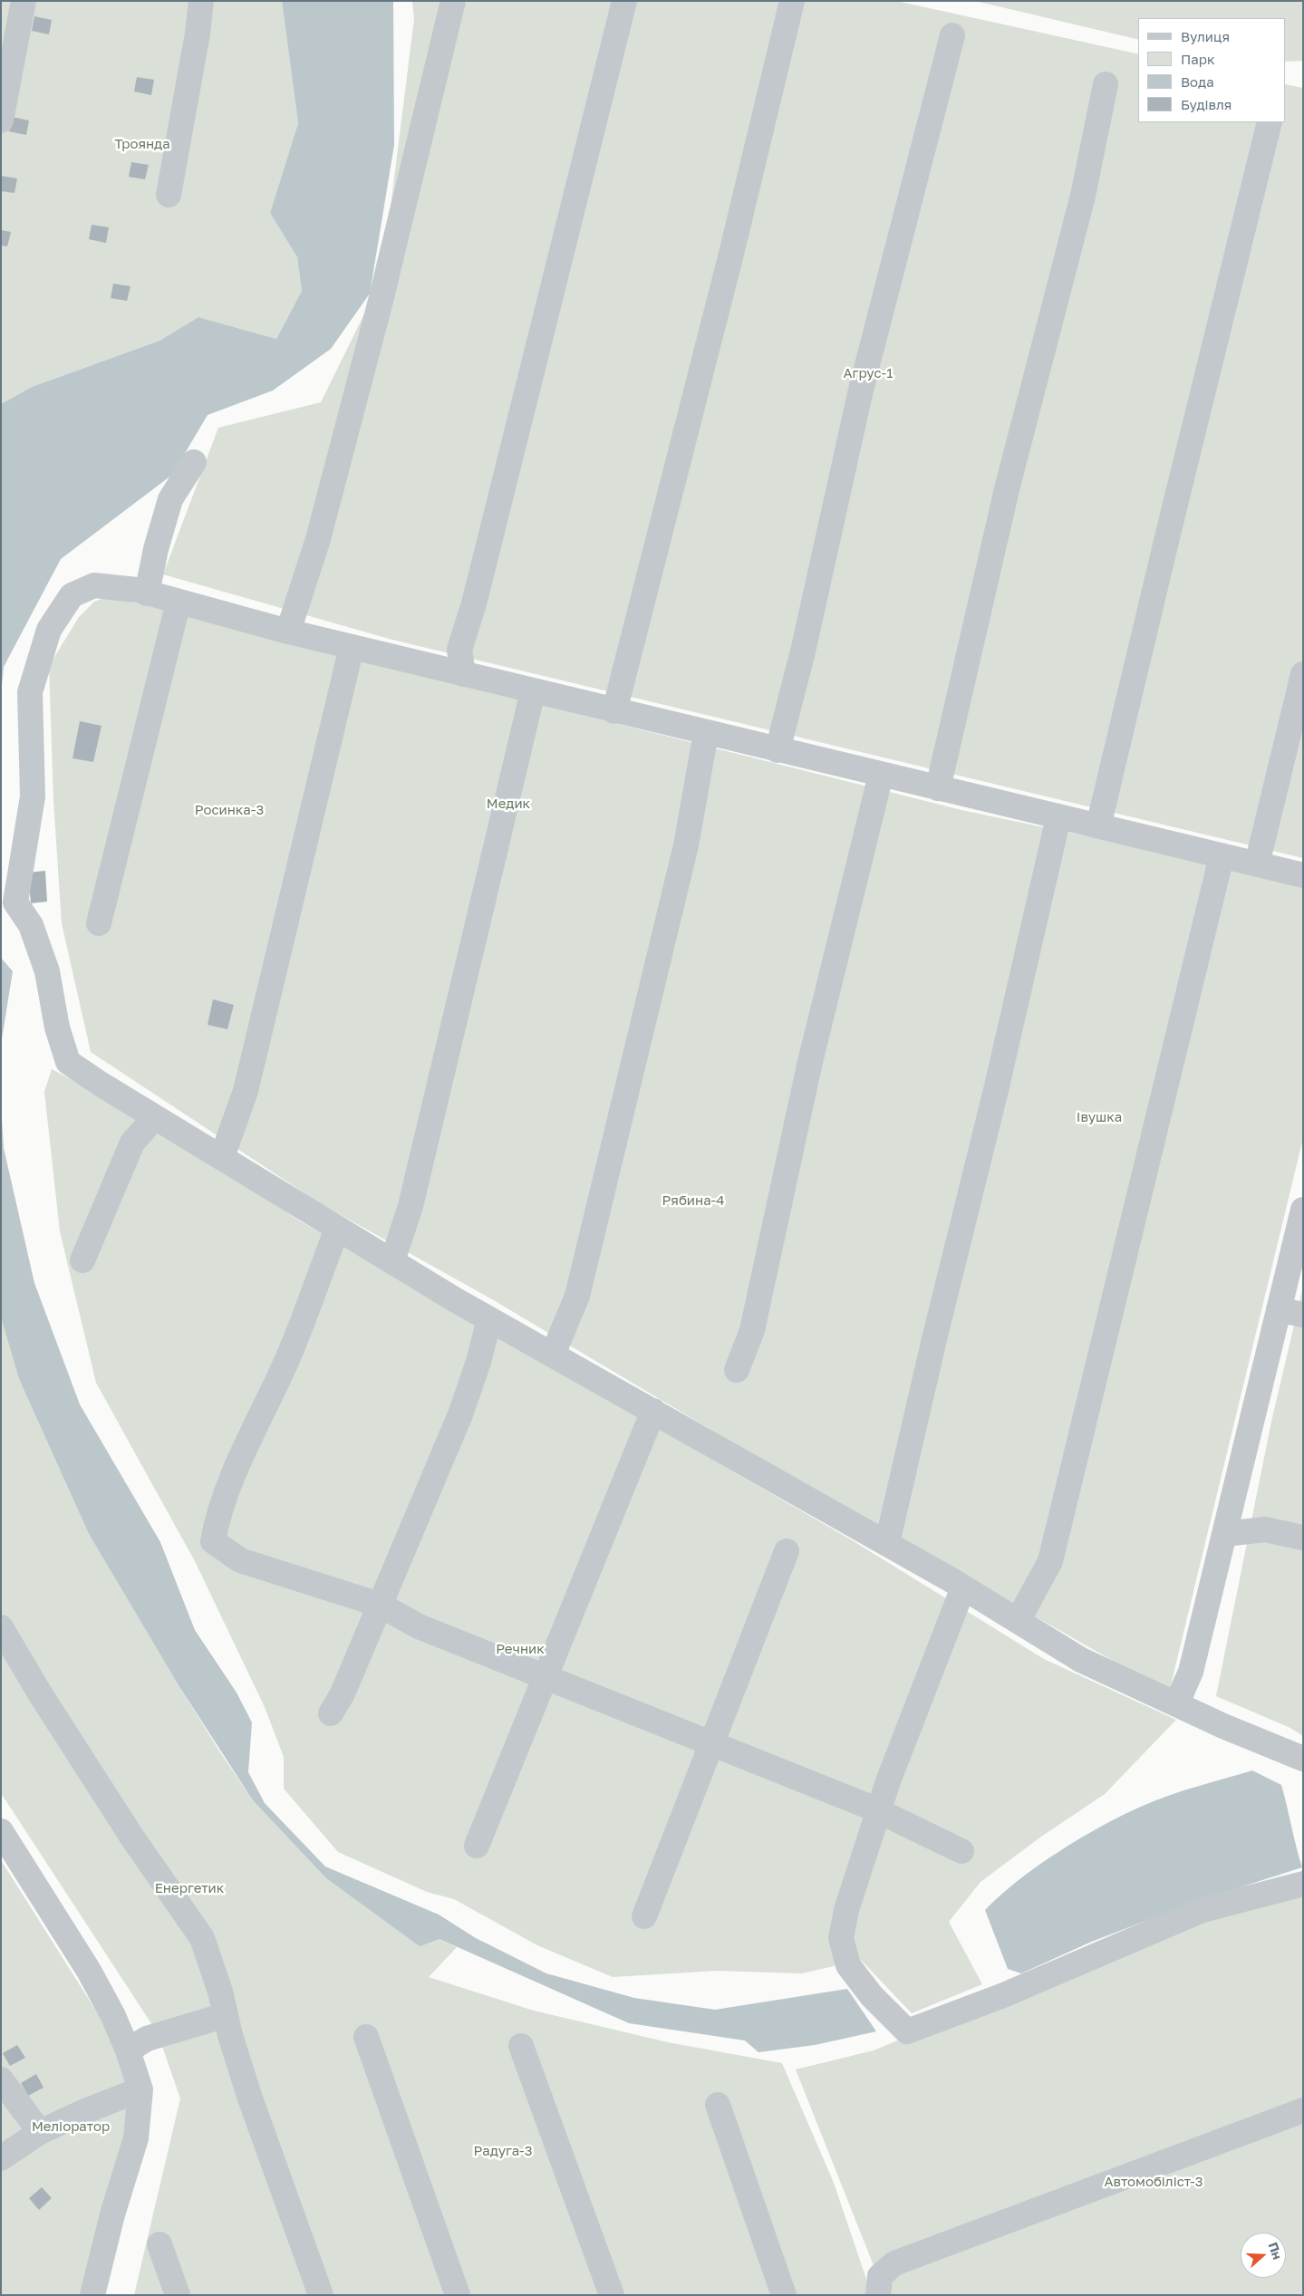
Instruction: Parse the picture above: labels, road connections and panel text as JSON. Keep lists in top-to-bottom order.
{
  "parks": [
    "Троянда",
    "Агрус-1",
    "Медик",
    "Росинка-3",
    "Івушка",
    "Рябина-4",
    "Речник",
    "Енергетик",
    "Меліоратор",
    "Радуга-3",
    "Автомобіліст-3"
  ],
  "legend": [
    "Вулиця",
    "Парк",
    "Вода",
    "Будівля"
  ],
  "north": "right"
}
